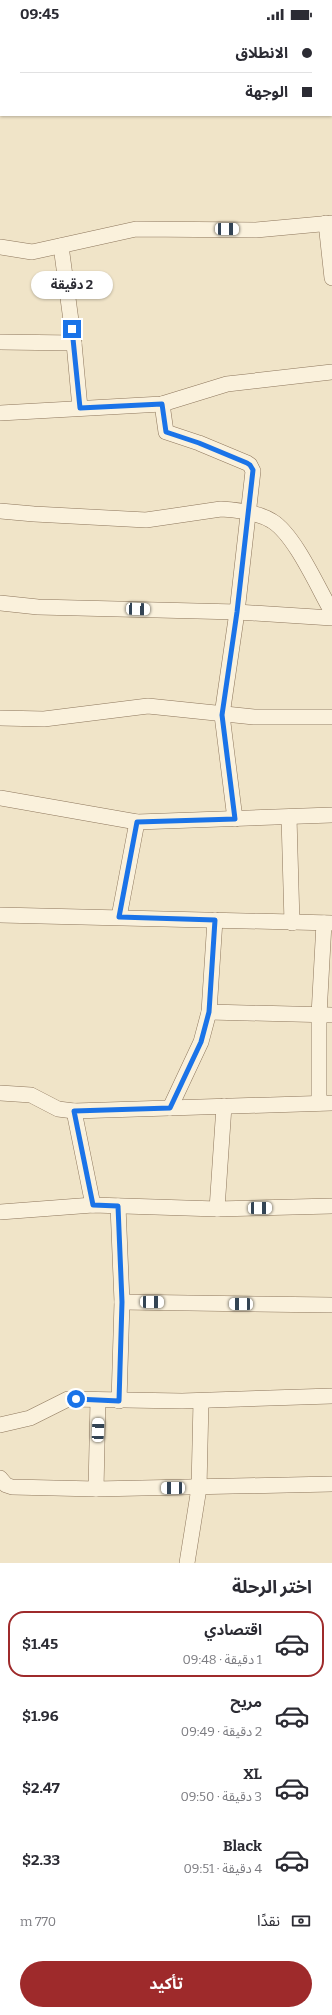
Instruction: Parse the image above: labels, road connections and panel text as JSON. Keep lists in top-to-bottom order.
{
  "page": {
    "status": "09:45",
    "banner": ["الانطلاق", "الوجهة"],
    "bubble": "2 دقيقة",
    "heading": "اختر الرحلة",
    "list": [
      {
        "name": "اقتصادي",
        "note": "1 دقيقة · 09:48",
        "value": "$1.45"
      },
      {
        "name": "مريح",
        "note": "2 دقيقة · 09:49",
        "value": "$1.96"
      },
      {
        "name": "XL",
        "note": "3 دقيقة · 09:50",
        "value": "$2.47"
      },
      {
        "name": "Black",
        "note": "4 دقيقة · 09:51",
        "value": "$2.33"
      }
    ],
    "pay": ["نقدًا", "770 m"],
    "buttons": "تأكيد"
  }
}
